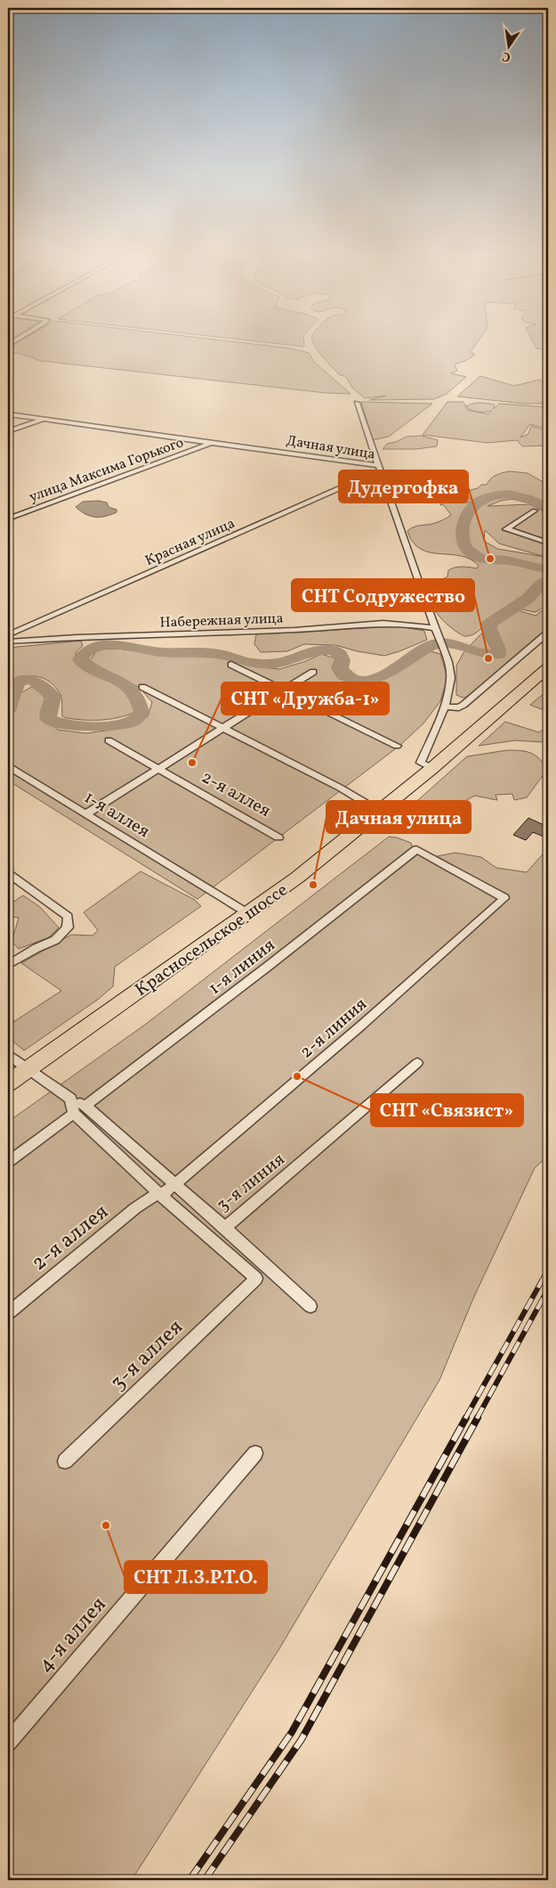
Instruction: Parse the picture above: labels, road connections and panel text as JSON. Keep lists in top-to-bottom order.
{
  "streets": {
    "highway": ["Красносельское шоссе"],
    "street": [
      "Дачная улица",
      "улица Максима Горького",
      "Красная улица",
      "Набережная улица",
      "2-я аллея",
      "1-я аллея",
      "1-я линия",
      "2-я линия",
      "3-я линия",
      "3-я аллея",
      "4-я аллея"
    ]
  },
  "crossings": [
    ["Дачная улица", "улица Максима Горького"],
    ["Дачная улица", "Красная улица"],
    ["Дачная улица", "Набережная улица"],
    ["Дачная улица", "Красносельское шоссе"],
    ["2-я аллея", "2-я линия"],
    ["2-я аллея", "3-я аллея"],
    ["1-я аллея", "Красносельское шоссе"],
    ["Красносельское шоссе", "3-я линия"],
    ["1-я линия", "2-я линия"],
    ["1-я линия", "3-я линия"],
    ["2-я линия", "3-я линия"],
    ["2-я линия", "3-я аллея"]
  ],
  "places": [
    "Дудергофка",
    "СНТ Содружество",
    "СНТ «Дружба-1»",
    "Дачная улица",
    "СНТ «Связист»",
    "СНТ Л.З.Р.Т.О."
  ],
  "north": "bottom"
}
